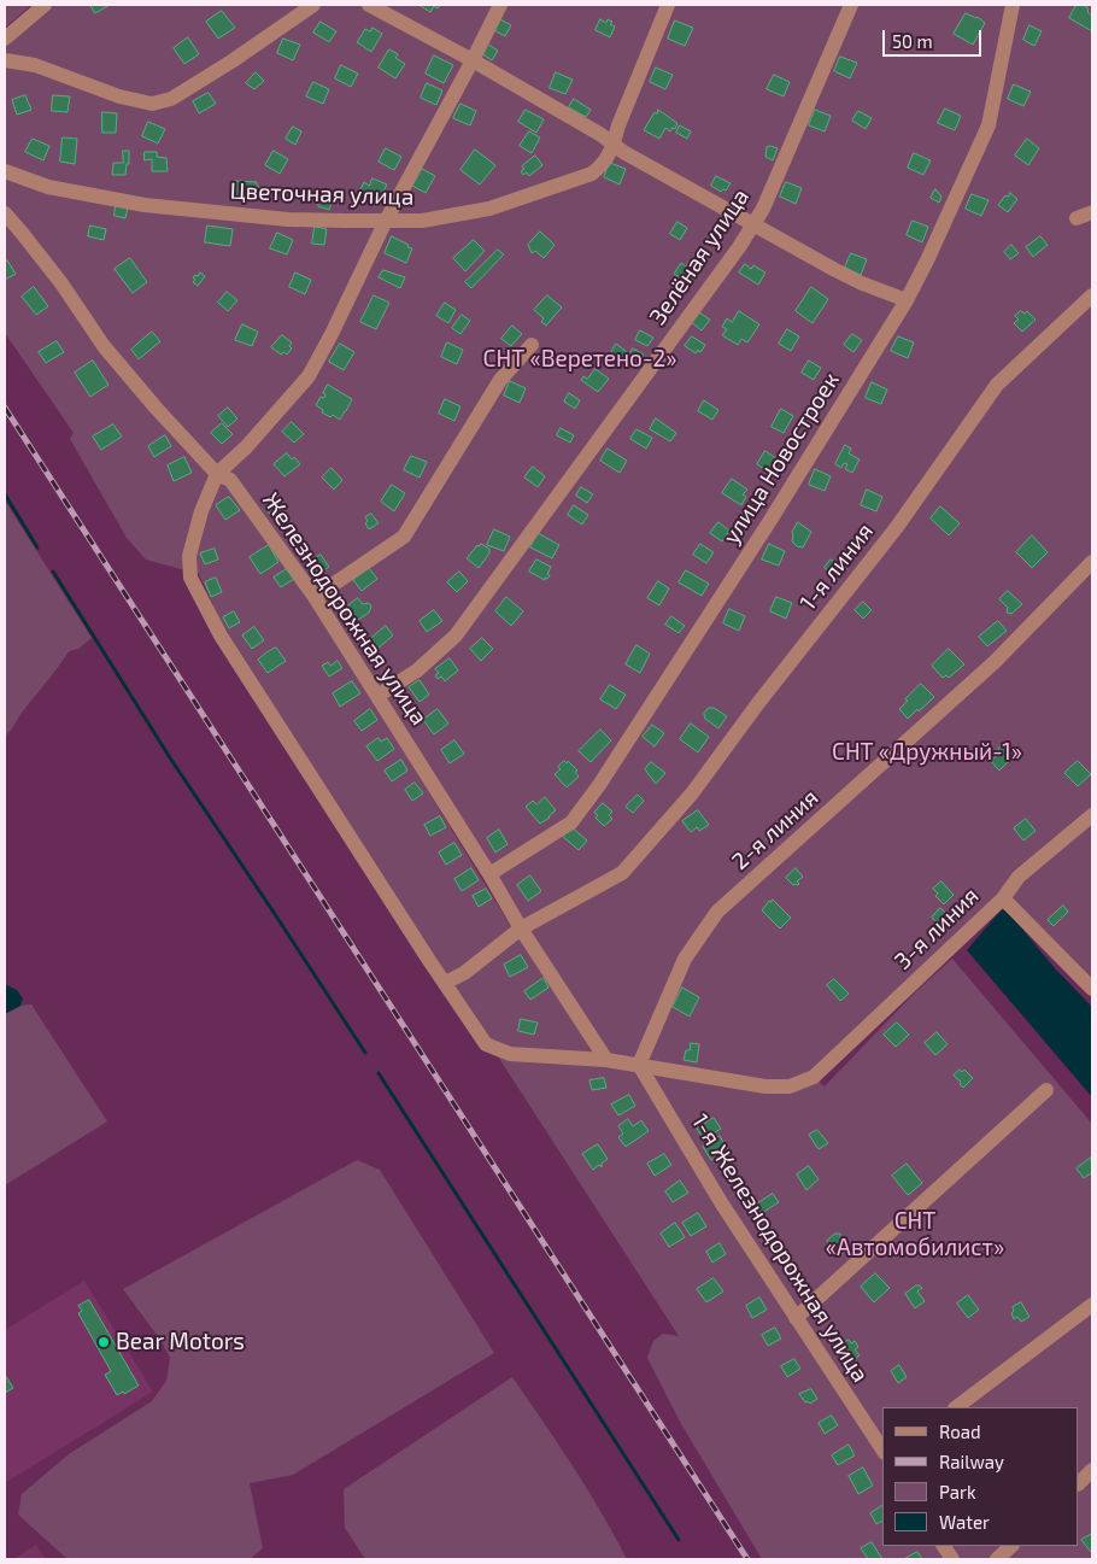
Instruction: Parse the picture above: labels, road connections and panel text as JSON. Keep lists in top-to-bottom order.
{
  "streets": {
    "street": [
      "Цветочная улица",
      "Зелёная улица",
      "улица Новостроек",
      "1-я линия",
      "Железнодорожная улица",
      "2-я линия",
      "3-я линия",
      "1-я Железнодорожная улица"
    ]
  },
  "crossings": [
    ["Зелёная улица", "Железнодорожная улица"],
    ["улица Новостроек", "Железнодорожная улица"],
    ["1-я линия", "Железнодорожная улица"],
    ["2-я линия", "3-я линия"],
    ["2-я линия", "1-я Железнодорожная улица"],
    ["3-я линия", "1-я Железнодорожная улица"]
  ],
  "parks": ["СНТ «Веретено-2»", "СНТ «Дружный-1»", "СНТ «Автомобилист»"],
  "places": ["Bear Motors"],
  "legend": [
    "Road",
    "Railway",
    "Park",
    "Water"
  ],
  "scale_bar": "50 m"
}
